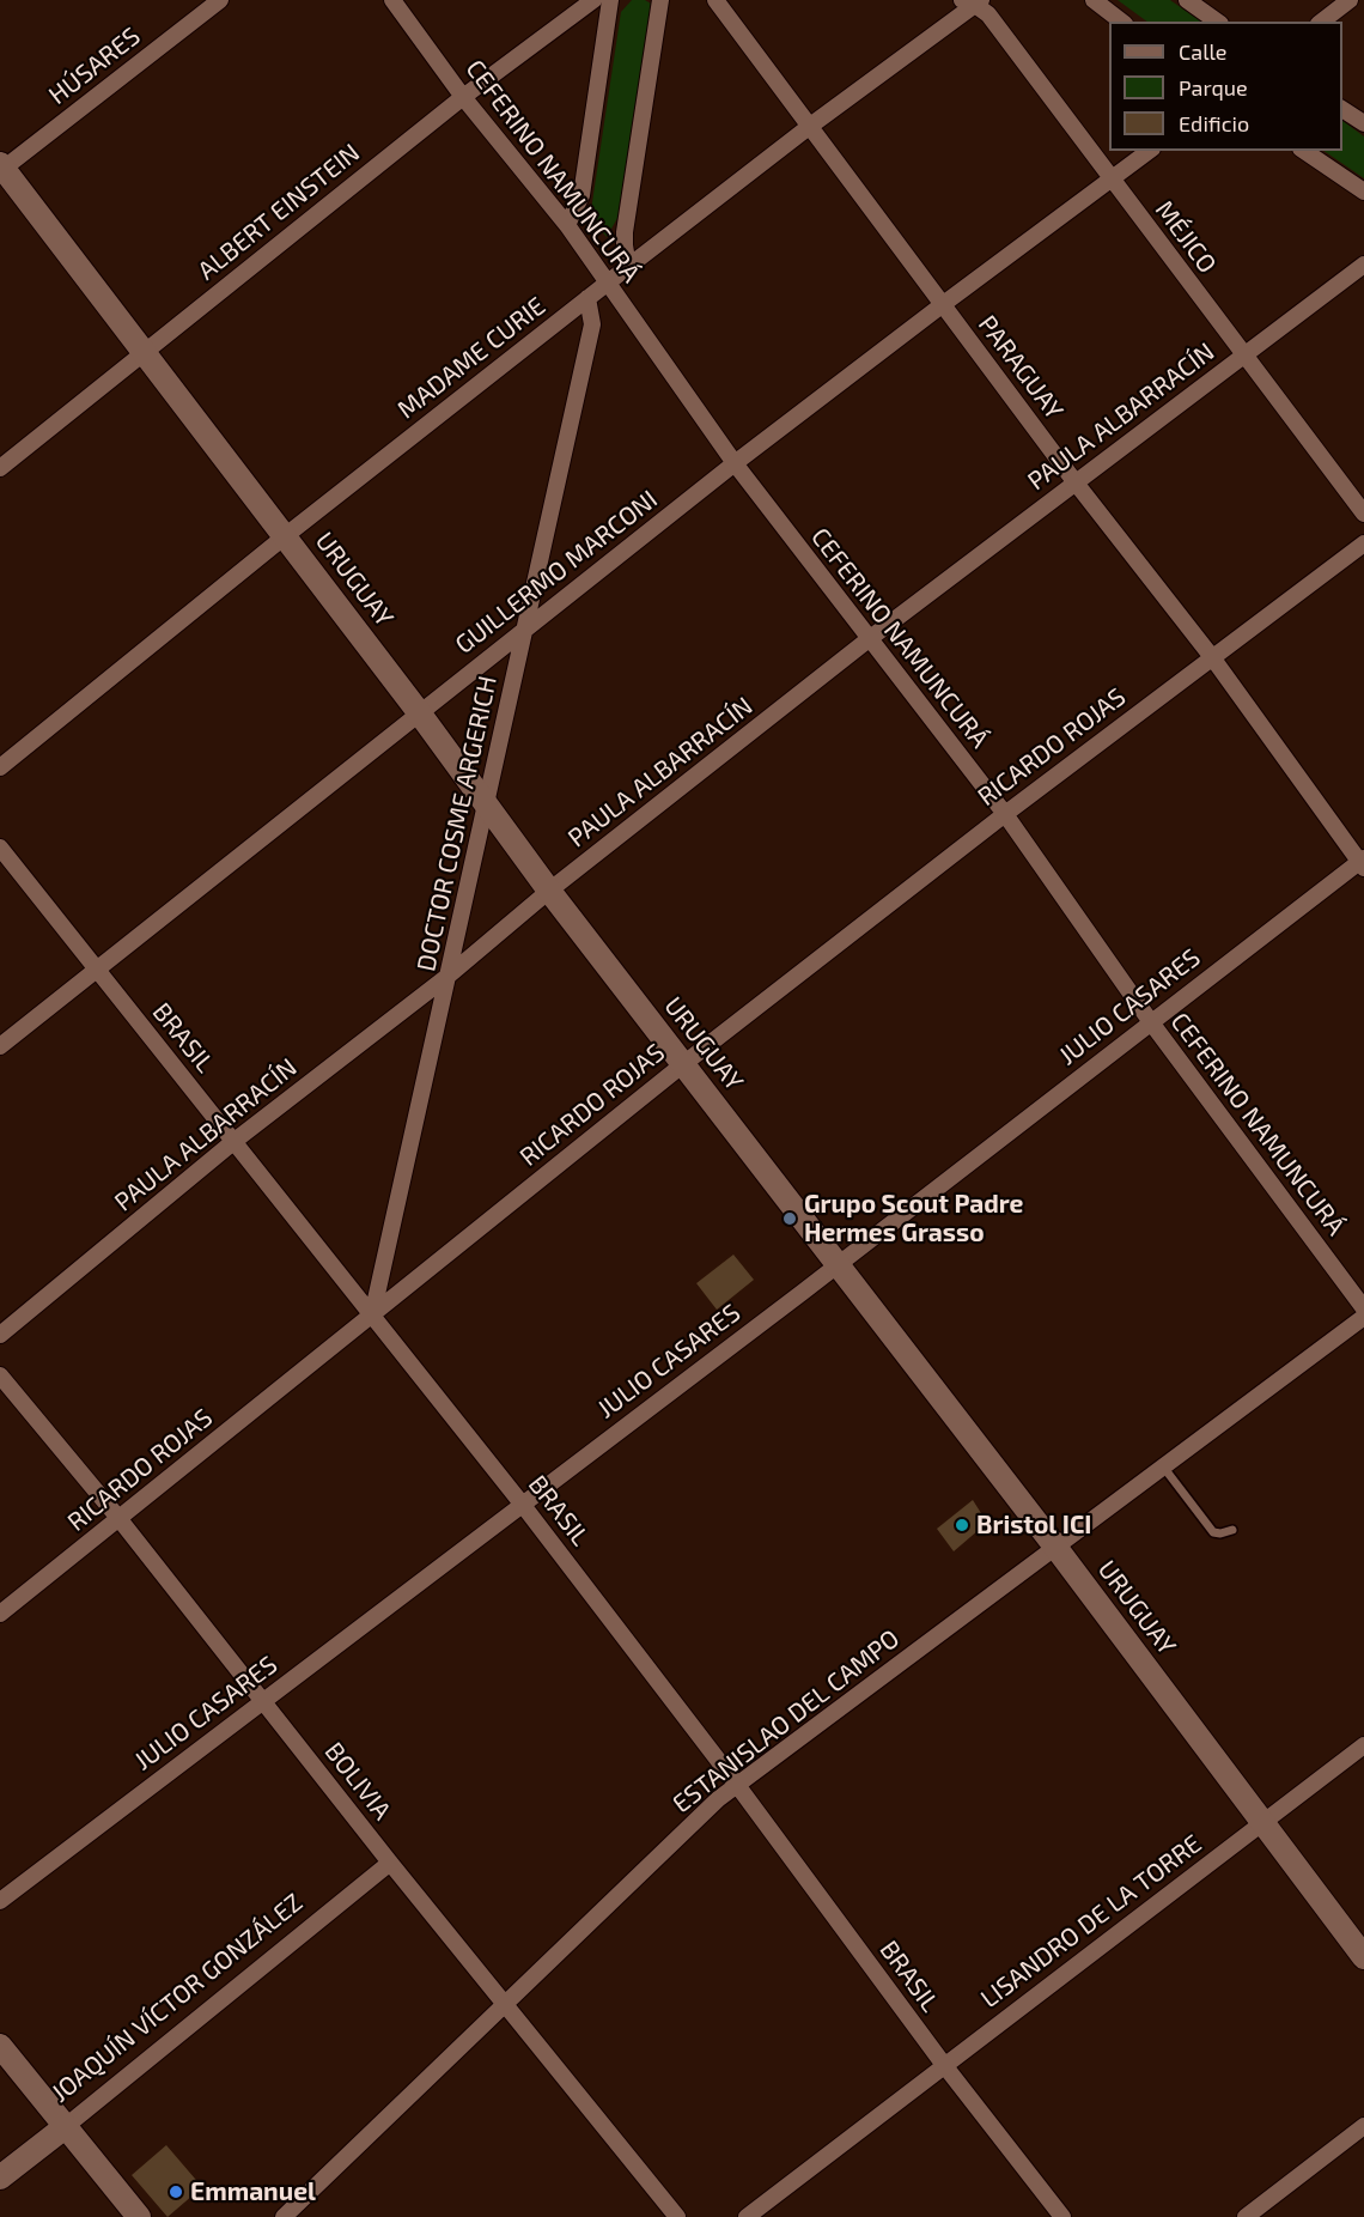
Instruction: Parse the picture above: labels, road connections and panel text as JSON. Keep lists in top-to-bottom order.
{
  "streets": {
    "street": [
      "HÚSARES",
      "CEFERINO NAMUNCURÁ",
      "ALBERT EINSTEIN",
      "MÉJICO",
      "MADAME CURIE",
      "PARAGUAY",
      "PAULA ALBARRACÍN",
      "GUILLERMO MARCONI",
      "URUGUAY",
      "RICARDO ROJAS",
      "DOCTOR COSME ARGERICH",
      "JULIO CASARES",
      "BRASIL",
      "ESTANISLAO DEL CAMPO",
      "BOLIVIA",
      "LISANDRO DE LA TORRE",
      "JOAQUÍN VÍCTOR GONZÁLEZ"
    ]
  },
  "crossings": [
    ["HÚSARES", "URUGUAY"],
    ["CEFERINO NAMUNCURÁ", "ALBERT EINSTEIN"],
    ["CEFERINO NAMUNCURÁ", "MADAME CURIE"],
    ["CEFERINO NAMUNCURÁ", "PAULA ALBARRACÍN"],
    ["CEFERINO NAMUNCURÁ", "GUILLERMO MARCONI"],
    ["CEFERINO NAMUNCURÁ", "RICARDO ROJAS"],
    ["CEFERINO NAMUNCURÁ", "JULIO CASARES"],
    ["ALBERT EINSTEIN", "URUGUAY"],
    ["MÉJICO", "MADAME CURIE"],
    ["MÉJICO", "PAULA ALBARRACÍN"],
    ["MÉJICO", "GUILLERMO MARCONI"],
    ["MADAME CURIE", "PARAGUAY"],
    ["MADAME CURIE", "URUGUAY"],
    ["MADAME CURIE", "DOCTOR COSME ARGERICH"],
    ["PARAGUAY", "PAULA ALBARRACÍN"],
    ["PARAGUAY", "GUILLERMO MARCONI"],
    ["PARAGUAY", "RICARDO ROJAS"],
    ["PARAGUAY", "JULIO CASARES"],
    ["PAULA ALBARRACÍN", "URUGUAY"],
    ["PAULA ALBARRACÍN", "DOCTOR COSME ARGERICH"],
    ["PAULA ALBARRACÍN", "BRASIL"],
    ["GUILLERMO MARCONI", "URUGUAY"],
    ["GUILLERMO MARCONI", "DOCTOR COSME ARGERICH"],
    ["GUILLERMO MARCONI", "BRASIL"],
    ["URUGUAY", "RICARDO ROJAS"],
    ["URUGUAY", "DOCTOR COSME ARGERICH"],
    ["URUGUAY", "JULIO CASARES"],
    ["URUGUAY", "ESTANISLAO DEL CAMPO"],
    ["URUGUAY", "LISANDRO DE LA TORRE"],
    ["RICARDO ROJAS", "DOCTOR COSME ARGERICH"],
    ["RICARDO ROJAS", "BRASIL"],
    ["RICARDO ROJAS", "BOLIVIA"],
    ["DOCTOR COSME ARGERICH", "BRASIL"],
    ["JULIO CASARES", "BRASIL"],
    ["JULIO CASARES", "BOLIVIA"],
    ["BRASIL", "ESTANISLAO DEL CAMPO"],
    ["BRASIL", "LISANDRO DE LA TORRE"],
    ["ESTANISLAO DEL CAMPO", "BOLIVIA"],
    ["BOLIVIA", "JOAQUÍN VÍCTOR GONZÁLEZ"]
  ],
  "places": ["Grupo Scout Padre Hermes Grasso", "Bristol ICI", "Emmanuel"],
  "legend": ["Calle", "Parque", "Edificio"]
}
